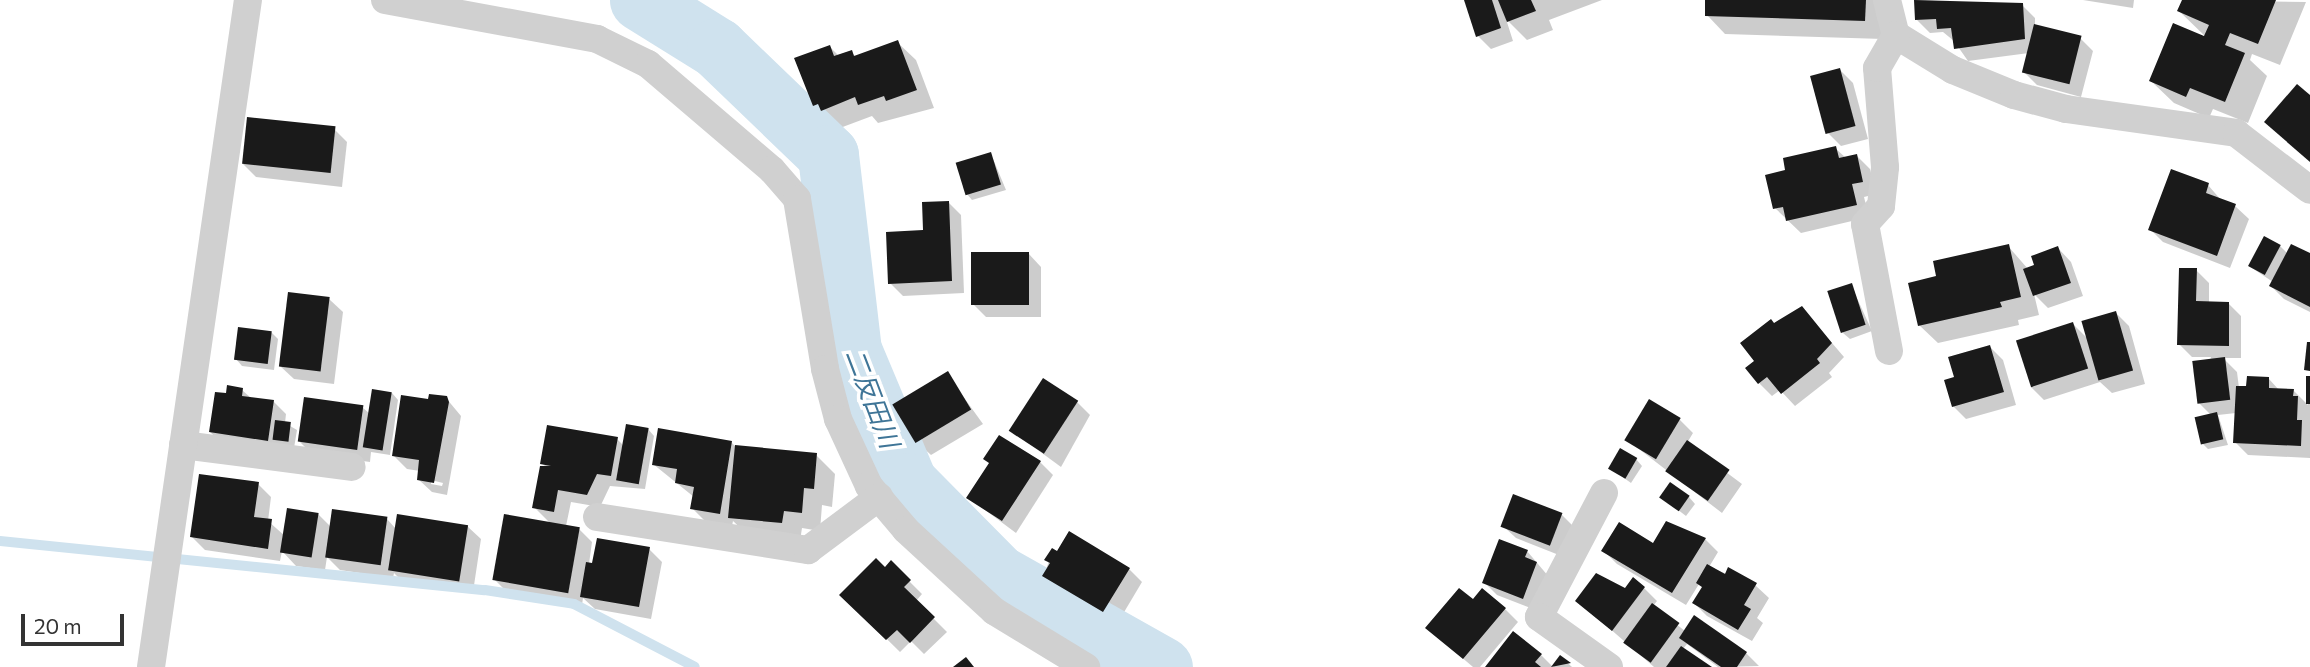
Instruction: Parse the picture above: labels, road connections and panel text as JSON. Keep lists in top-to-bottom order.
{
  "water": ["二反田川"],
  "scale_bar": "20 m"
}
